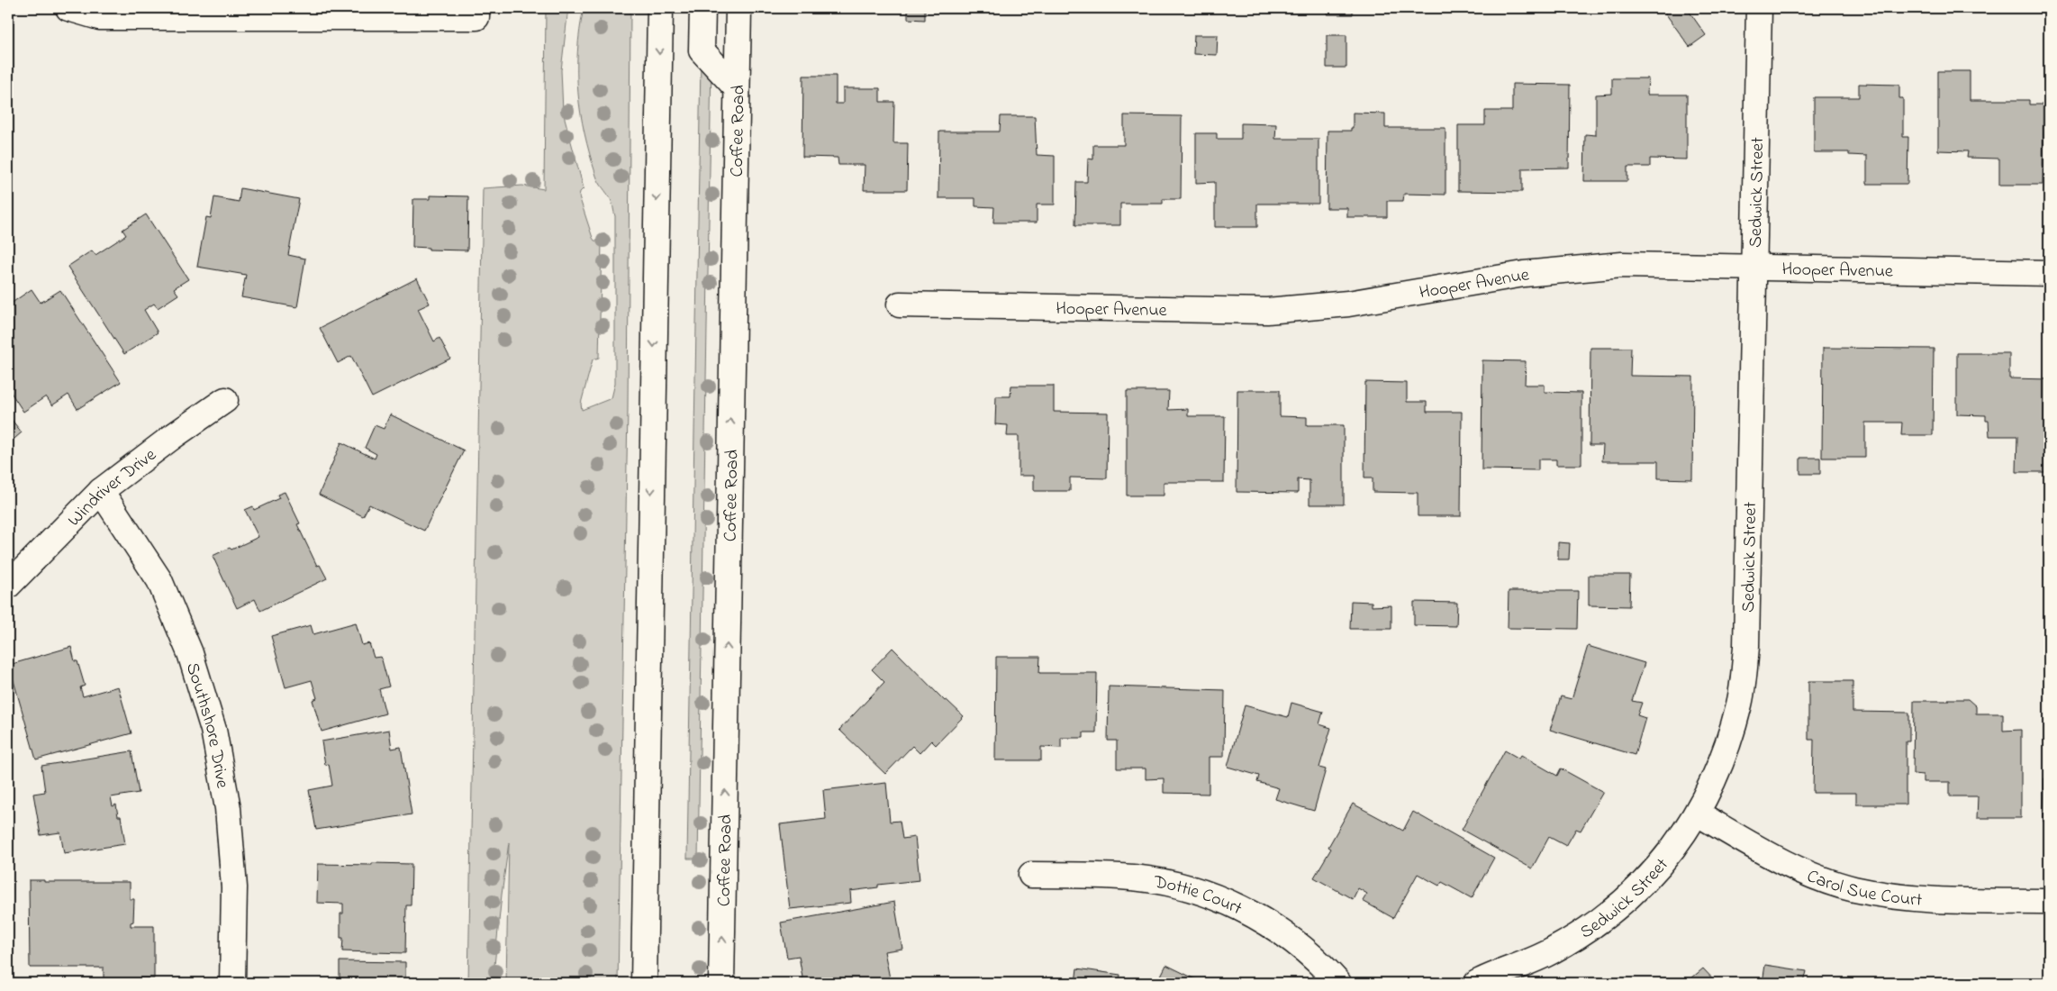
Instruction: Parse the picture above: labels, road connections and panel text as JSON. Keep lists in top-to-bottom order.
{
  "streets": {
    "street": [
      "Coffee Road",
      "Sedwick Street",
      "Hooper Avenue",
      "Windriver Drive",
      "Southshore Drive",
      "Carol Sue Court",
      "Dottie Court"
    ]
  },
  "crossings": [
    ["Sedwick Street", "Hooper Avenue"],
    ["Sedwick Street", "Carol Sue Court"],
    ["Windriver Drive", "Southshore Drive"]
  ]
}
